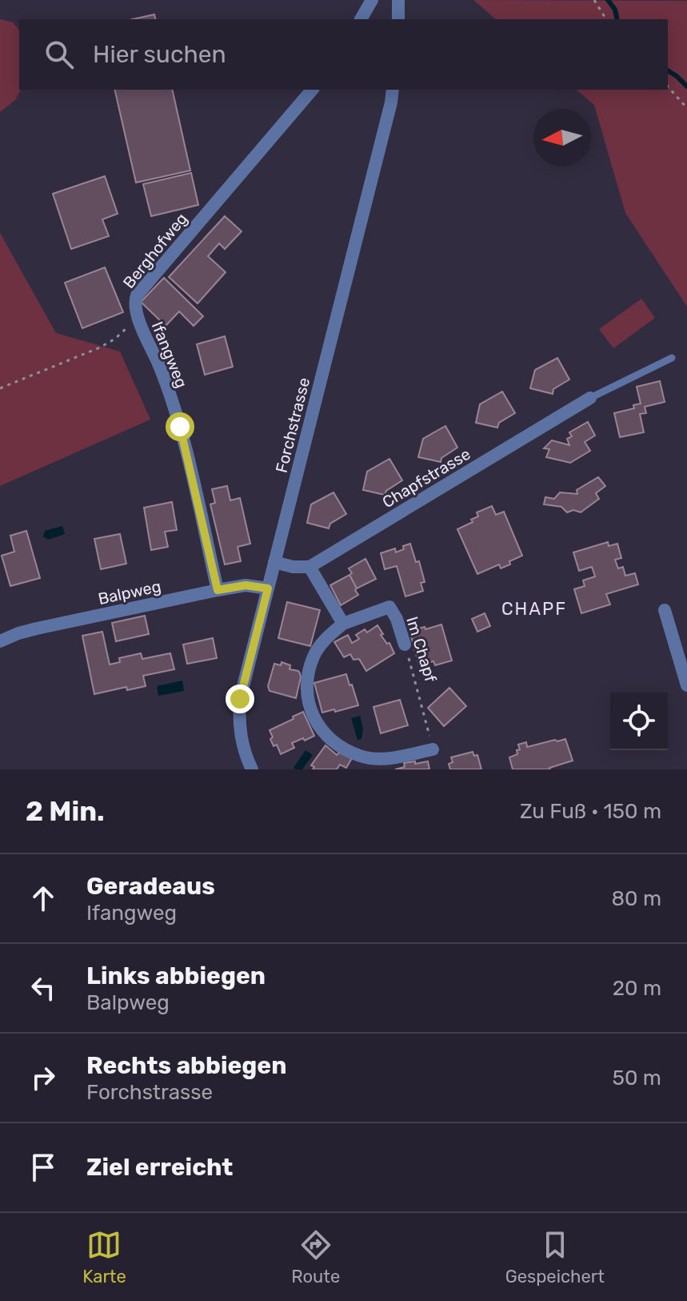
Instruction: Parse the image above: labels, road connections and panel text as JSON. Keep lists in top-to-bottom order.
{
  "streets": {
    "street": [
      "Berghofweg",
      "Ifangweg",
      "Forchstrasse",
      "Chapfstrasse",
      "Balpweg",
      "Im Chapf"
    ]
  },
  "crossings": [
    ["Berghofweg", "Ifangweg"],
    ["Ifangweg", "Balpweg"],
    ["Forchstrasse", "Balpweg"]
  ],
  "districts": ["CHAPF"],
  "north": "left",
  "page": {
    "search": "Hier suchen",
    "heading": ["2 Min.", "Zu Fuß · 150 m"],
    "list": [
      ["Geradeaus", "Ifangweg", "80 m"],
      ["Links abbiegen", "Balpweg", "20 m"],
      ["Rechts abbiegen", "Forchstrasse", "50 m"],
      "Ziel erreicht"
    ],
    "nav": ["Karte", "Route", "Gespeichert"]
  }
}
